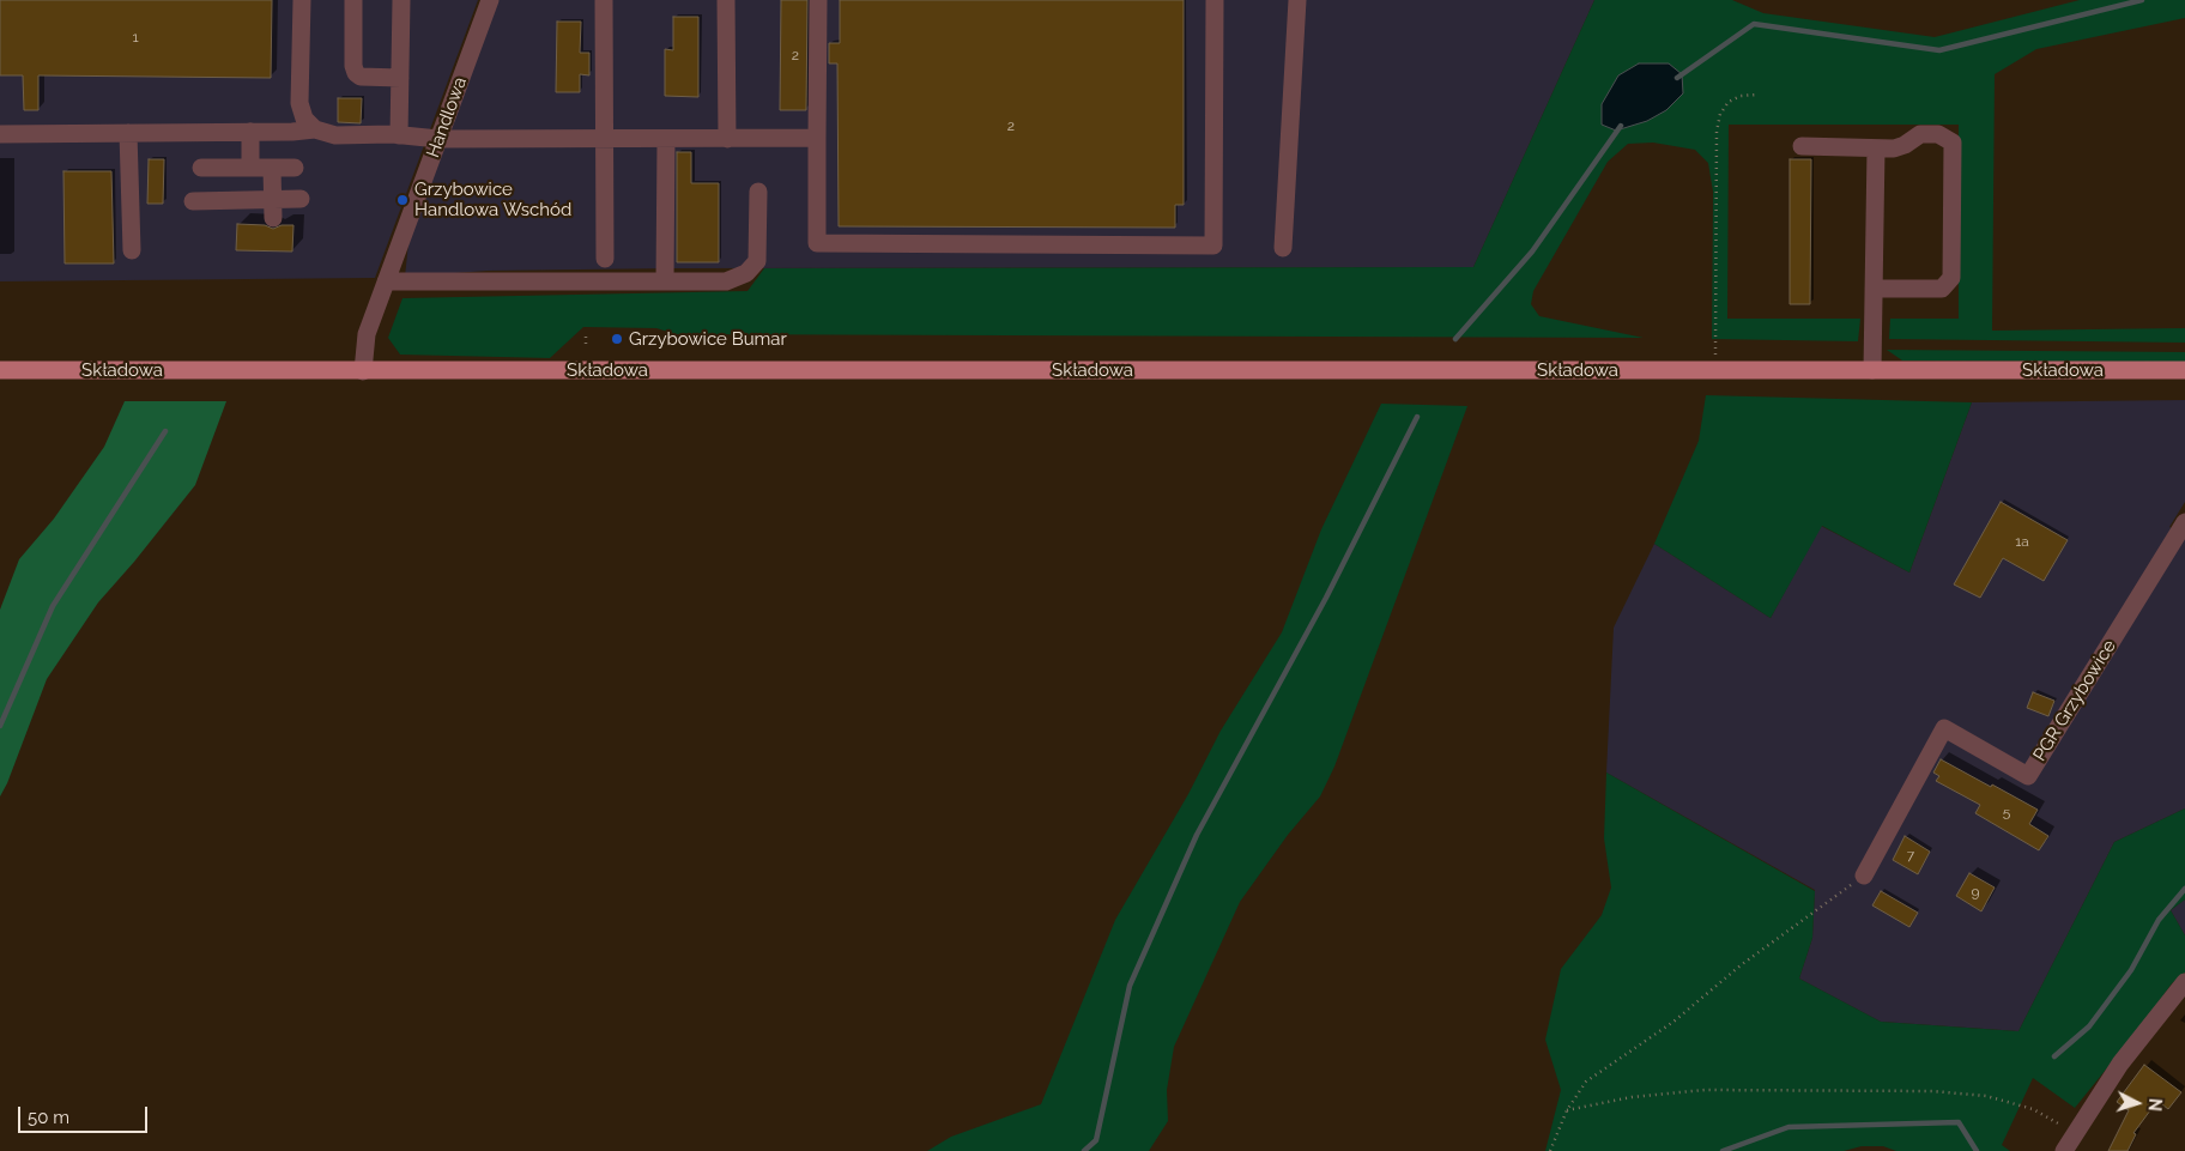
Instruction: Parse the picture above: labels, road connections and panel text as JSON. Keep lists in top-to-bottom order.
{
  "streets": {
    "main road": ["Składowa"],
    "street": ["Handlowa", "PGR Grzybowice"]
  },
  "crossings": [
    ["Handlowa", "Składowa"]
  ],
  "places": ["Grzybowice Handlowa Wschód", "Grzybowice Bumar"],
  "house_numbers": [
    "1",
    "2",
    "2",
    "1a",
    "5",
    "7",
    "9"
  ],
  "scale_bar": "50 m",
  "north": "right"
}
